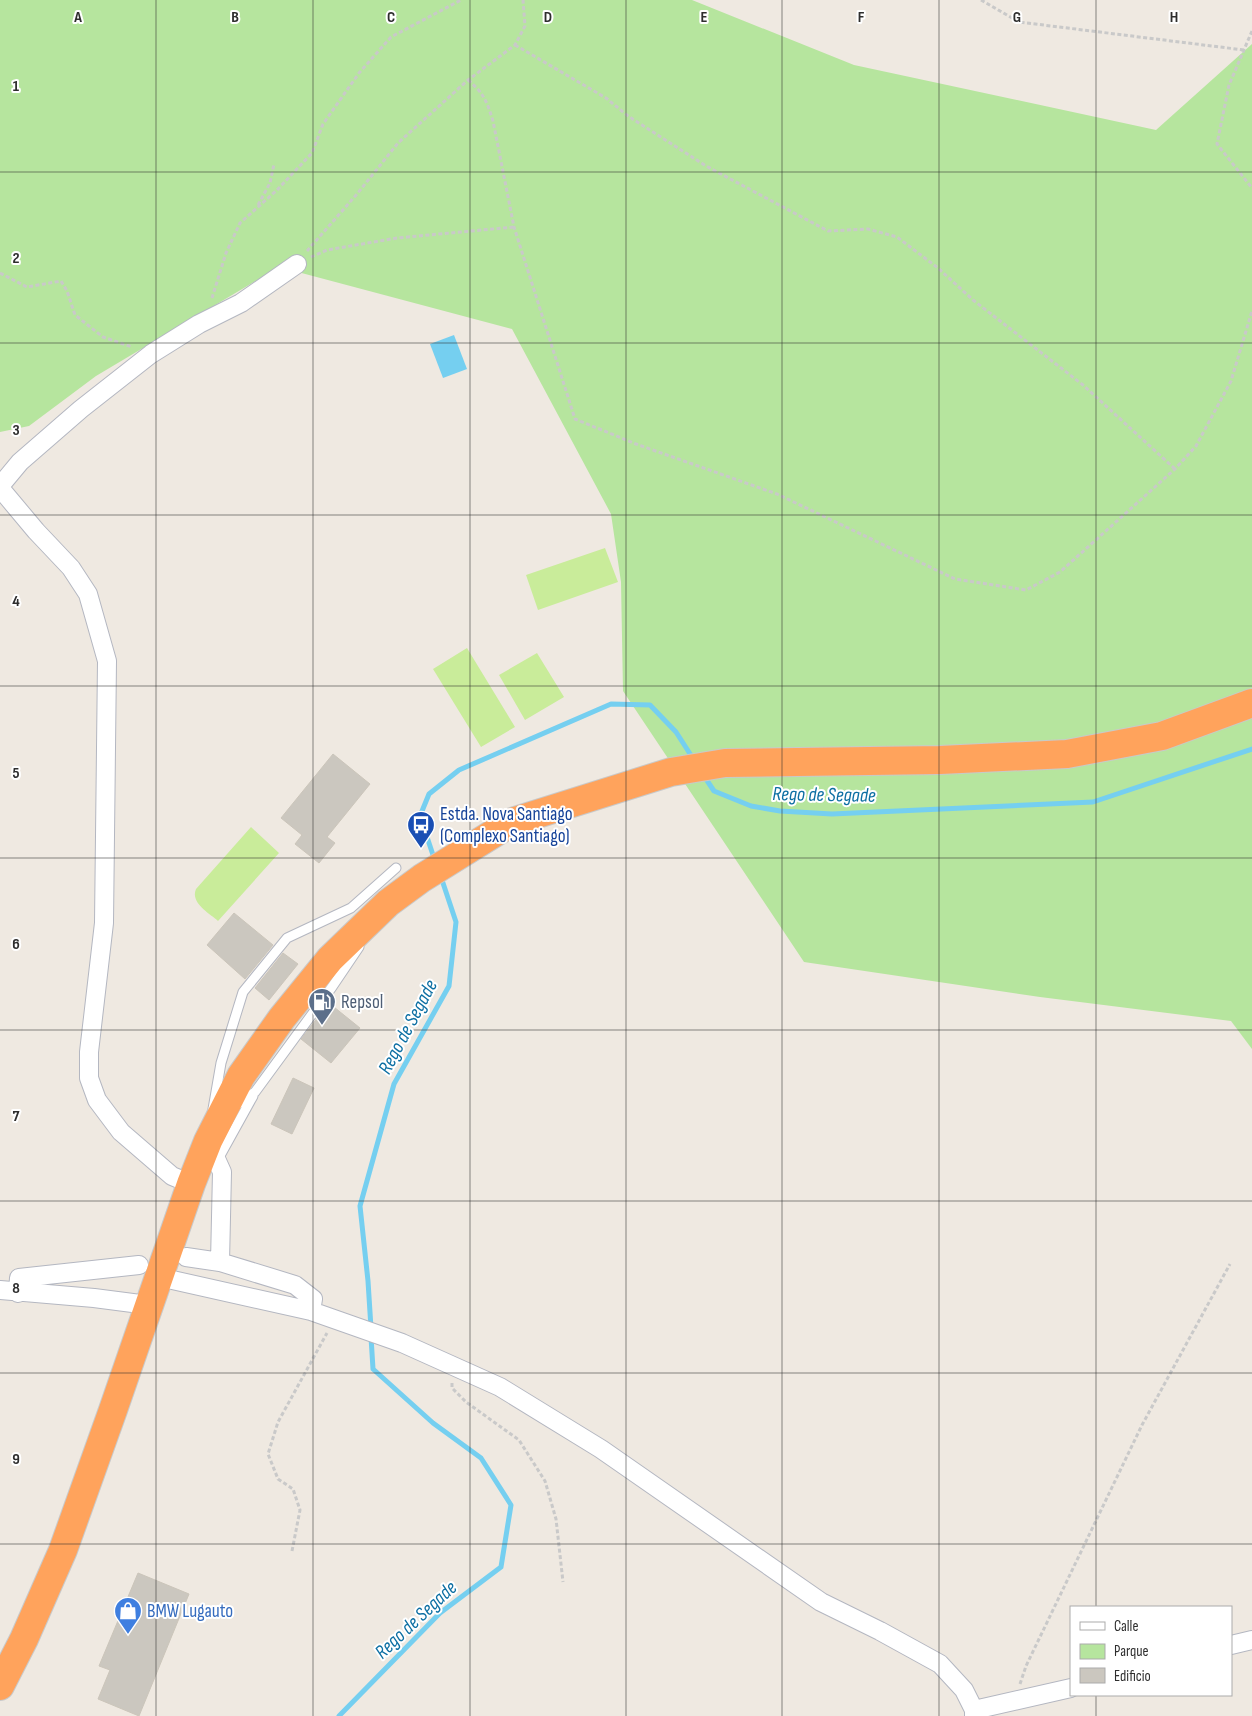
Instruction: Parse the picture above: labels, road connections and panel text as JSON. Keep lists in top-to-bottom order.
{
  "water": ["Rego de Segade"],
  "places": {
    "bus stop": ["Estda. Nova Santiago (Complexo Santiago)"],
    "fuel station": ["Repsol"],
    "shop": ["BMW Lugauto"]
  },
  "legend": ["Calle", "Parque", "Edificio"],
  "grid": {
    "columns": [
      "A",
      "B",
      "C",
      "D",
      "E",
      "F",
      "G",
      "H"
    ],
    "rows": [
      "1",
      "2",
      "3",
      "4",
      "5",
      "6",
      "7",
      "8",
      "9"
    ]
  }
}
